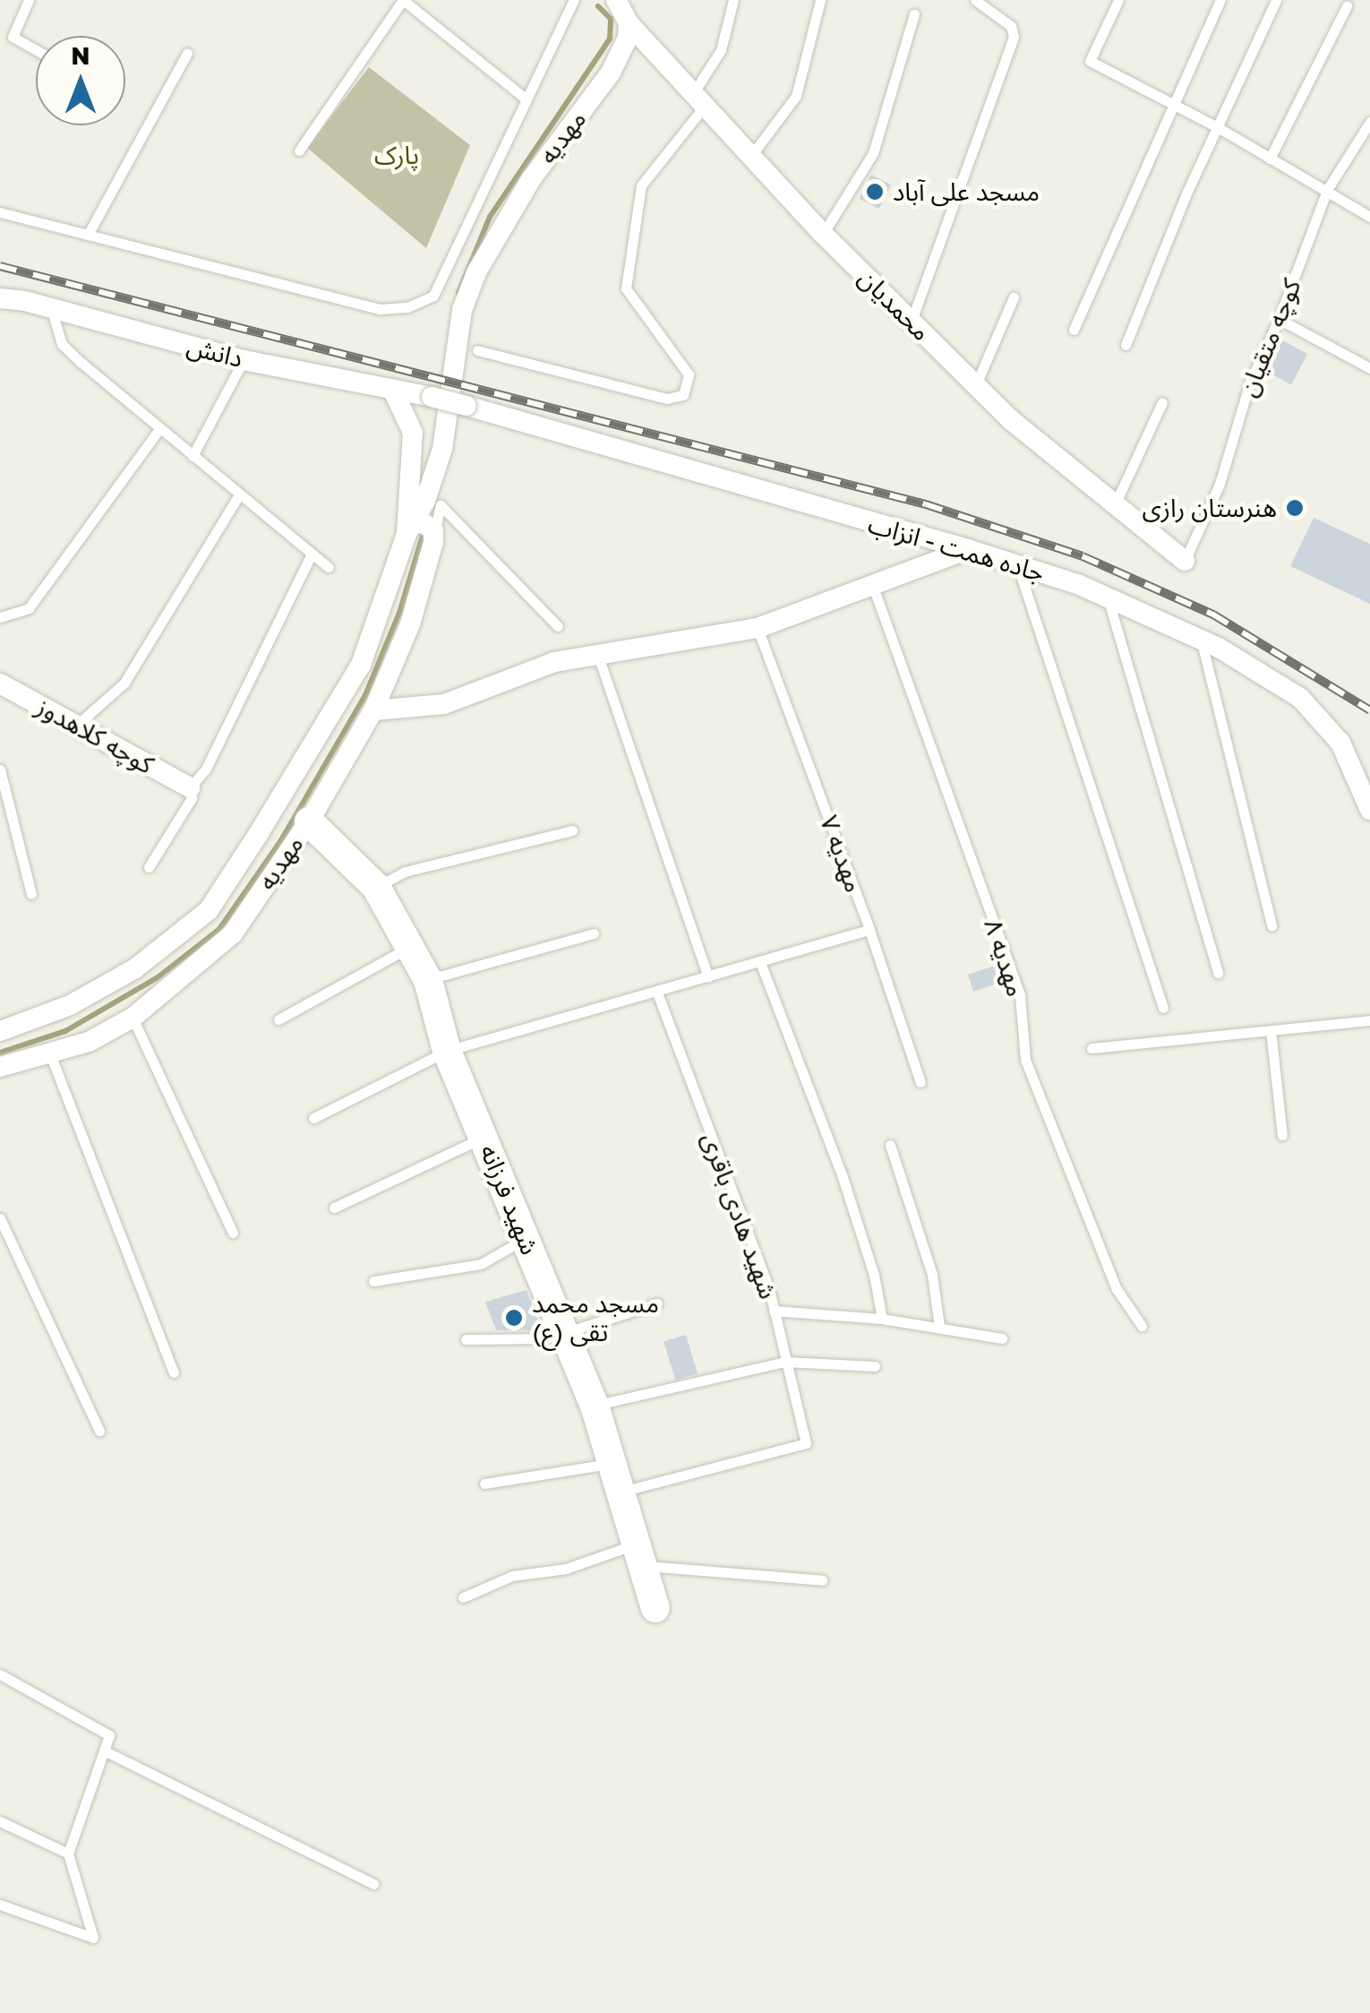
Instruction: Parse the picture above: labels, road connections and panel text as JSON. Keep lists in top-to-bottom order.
{
  "streets": {
    "street": [
      "مهدیه",
      "محمدیان",
      "دانش",
      "جاده همت - انزاب",
      "کوچه کلاهدوز",
      "شهید فرزانه"
    ],
    "lane": [
      "کوچه متقیان",
      "مهدیه ۷",
      "مهدیه ۸",
      "شهید هادی باقری"
    ]
  },
  "crossings": [
    ["مهدیه", "محمدیان"],
    ["مهدیه", "شهید فرزانه"],
    ["محمدیان", "کوچه متقیان"],
    ["دانش", "جاده همت - انزاب"],
    ["شهید فرزانه", "شهید هادی باقری"]
  ],
  "parks": ["پارک"],
  "places": ["مسجد علی آباد", "هنرستان رازی", "مسجد محمد تقی (ع)"],
  "north": "top"
}
